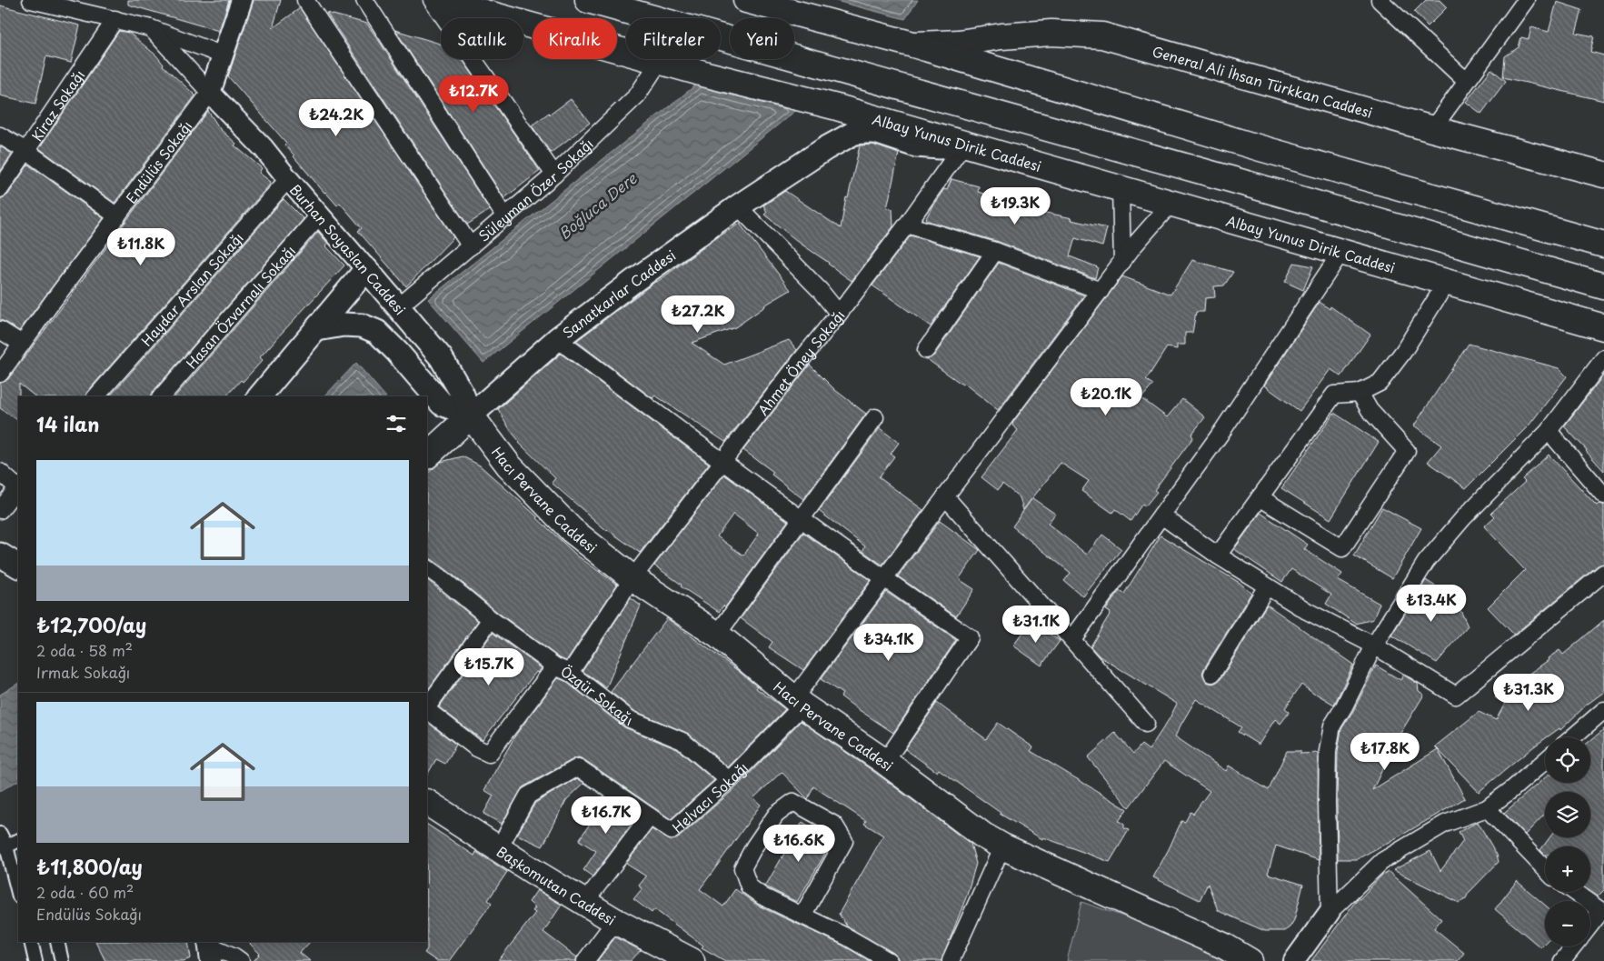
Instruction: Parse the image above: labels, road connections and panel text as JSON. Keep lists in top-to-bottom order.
{
  "streets": {
    "main road": [
      "General Ali İhsan Türkkan Caddesi",
      "Albay Yunus Dirik Caddesi",
      "Burhan Soyaslan Caddesi",
      "Sanatkarlar Caddesi",
      "Hacı Pervane Caddesi",
      "Başkomutan Caddesi"
    ],
    "street": [
      "Kiraz Sokağı",
      "Endülüs Sokağı",
      "Süleyman Özer Sokağı",
      "Haydar Arslan Sokağı",
      "Hasan Özvarnalı Sokağı",
      "Ahmet Öney Sokağı",
      "Özgür Sokağı",
      "Helvacı Sokağı"
    ]
  },
  "crossings": [
    ["Albay Yunus Dirik Caddesi", "Süleyman Özer Sokağı"],
    ["Albay Yunus Dirik Caddesi", "Sanatkarlar Caddesi"],
    ["Albay Yunus Dirik Caddesi", "Ahmet Öney Sokağı"],
    ["Albay Yunus Dirik Caddesi", "Helvacı Sokağı"],
    ["Endülüs Sokağı", "Burhan Soyaslan Caddesi"],
    ["Süleyman Özer Sokağı", "Burhan Soyaslan Caddesi"],
    ["Burhan Soyaslan Caddesi", "Haydar Arslan Sokağı"],
    ["Burhan Soyaslan Caddesi", "Sanatkarlar Caddesi"],
    ["Burhan Soyaslan Caddesi", "Hasan Özvarnalı Sokağı"],
    ["Burhan Soyaslan Caddesi", "Hacı Pervane Caddesi"],
    ["Sanatkarlar Caddesi", "Ahmet Öney Sokağı"],
    ["Sanatkarlar Caddesi", "Hacı Pervane Caddesi"],
    ["Ahmet Öney Sokağı", "Hacı Pervane Caddesi"],
    ["Ahmet Öney Sokağı", "Özgür Sokağı"],
    ["Hacı Pervane Caddesi", "Helvacı Sokağı"],
    ["Özgür Sokağı", "Helvacı Sokağı"],
    ["Helvacı Sokağı", "Başkomutan Caddesi"]
  ],
  "water": ["Boğluca Dere"],
  "page": {
    "chip": [
      "Satılık",
      "Kiralık",
      "Filtreler",
      "Yeni"
    ],
    "price": [
      "₺12.7K",
      "₺24.2K",
      "₺19.3K",
      "₺11.8K",
      "₺27.2K",
      "₺20.1K",
      "₺13.4K",
      "₺31.1K",
      "₺34.1K",
      "₺15.7K",
      "₺31.3K",
      "₺17.8K",
      "₺16.7K",
      "₺16.6K"
    ],
    "heading": "14 ilan",
    "list": [
      {
        "name": "₺12,700/ay",
        "note": "2 oda · 58 m² · Irmak Sokağı"
      },
      {
        "name": "₺11,800/ay",
        "note": "2 oda · 60 m² · Endülüs Sokağı"
      }
    ],
    "map_buttons": ["+", "−"]
  }
}
